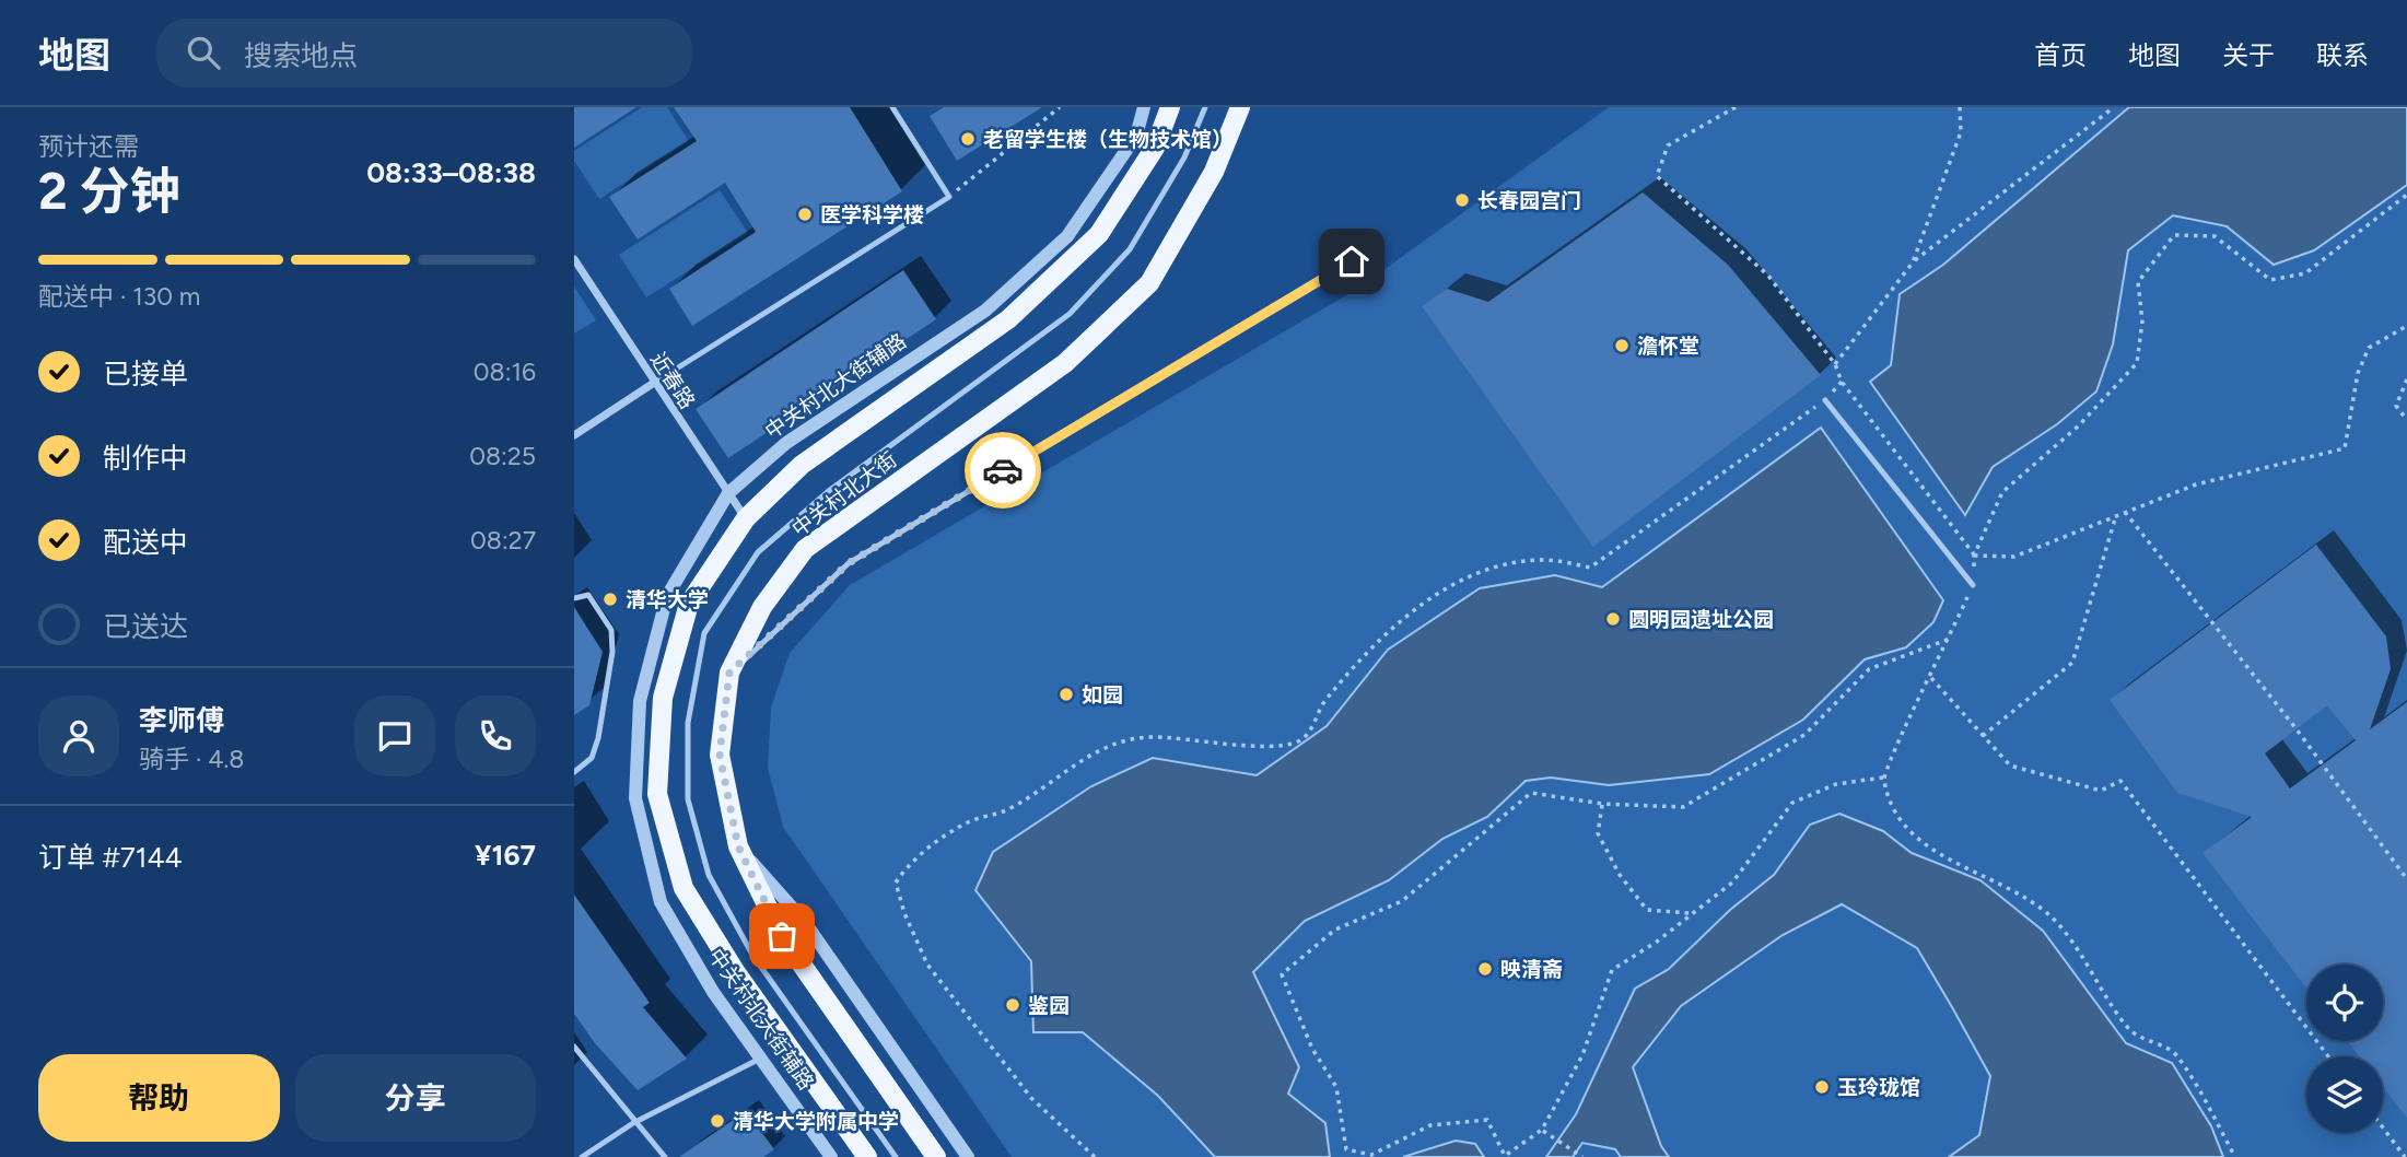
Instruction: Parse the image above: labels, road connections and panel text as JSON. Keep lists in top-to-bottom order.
{
  "streets": {
    "main road": ["中关村北大街"],
    "street": ["近春路", "中关村北大街辅路"]
  },
  "crossings": [
    ["近春路", "中关村北大街辅路"],
    ["近春路", "中关村北大街"]
  ],
  "places": [
    "老留学生楼（生物技术馆）",
    "长春园宫门",
    "医学科学楼",
    "澹怀堂",
    "清华大学",
    "圆明园遗址公园",
    "如园",
    "映清斋",
    "鉴园",
    "玉玲珑馆",
    "清华大学附属中学"
  ],
  "page": {
    "header": "地图",
    "search": "搜索地点",
    "nav": [
      "首页",
      "地图",
      "关于",
      "联系"
    ],
    "heading": ["2 分钟", "预计还需", "08:33–08:38"],
    "panel": [
      "李师傅",
      "骑手 · 4.8",
      "订单 #7144",
      "¥167"
    ],
    "bar": "配送中 · 130 m",
    "list": [
      ["已接单", "08:16"],
      ["制作中", "08:25"],
      ["配送中", "08:27"],
      "已送达"
    ],
    "buttons": ["帮助", "分享"]
  }
}
